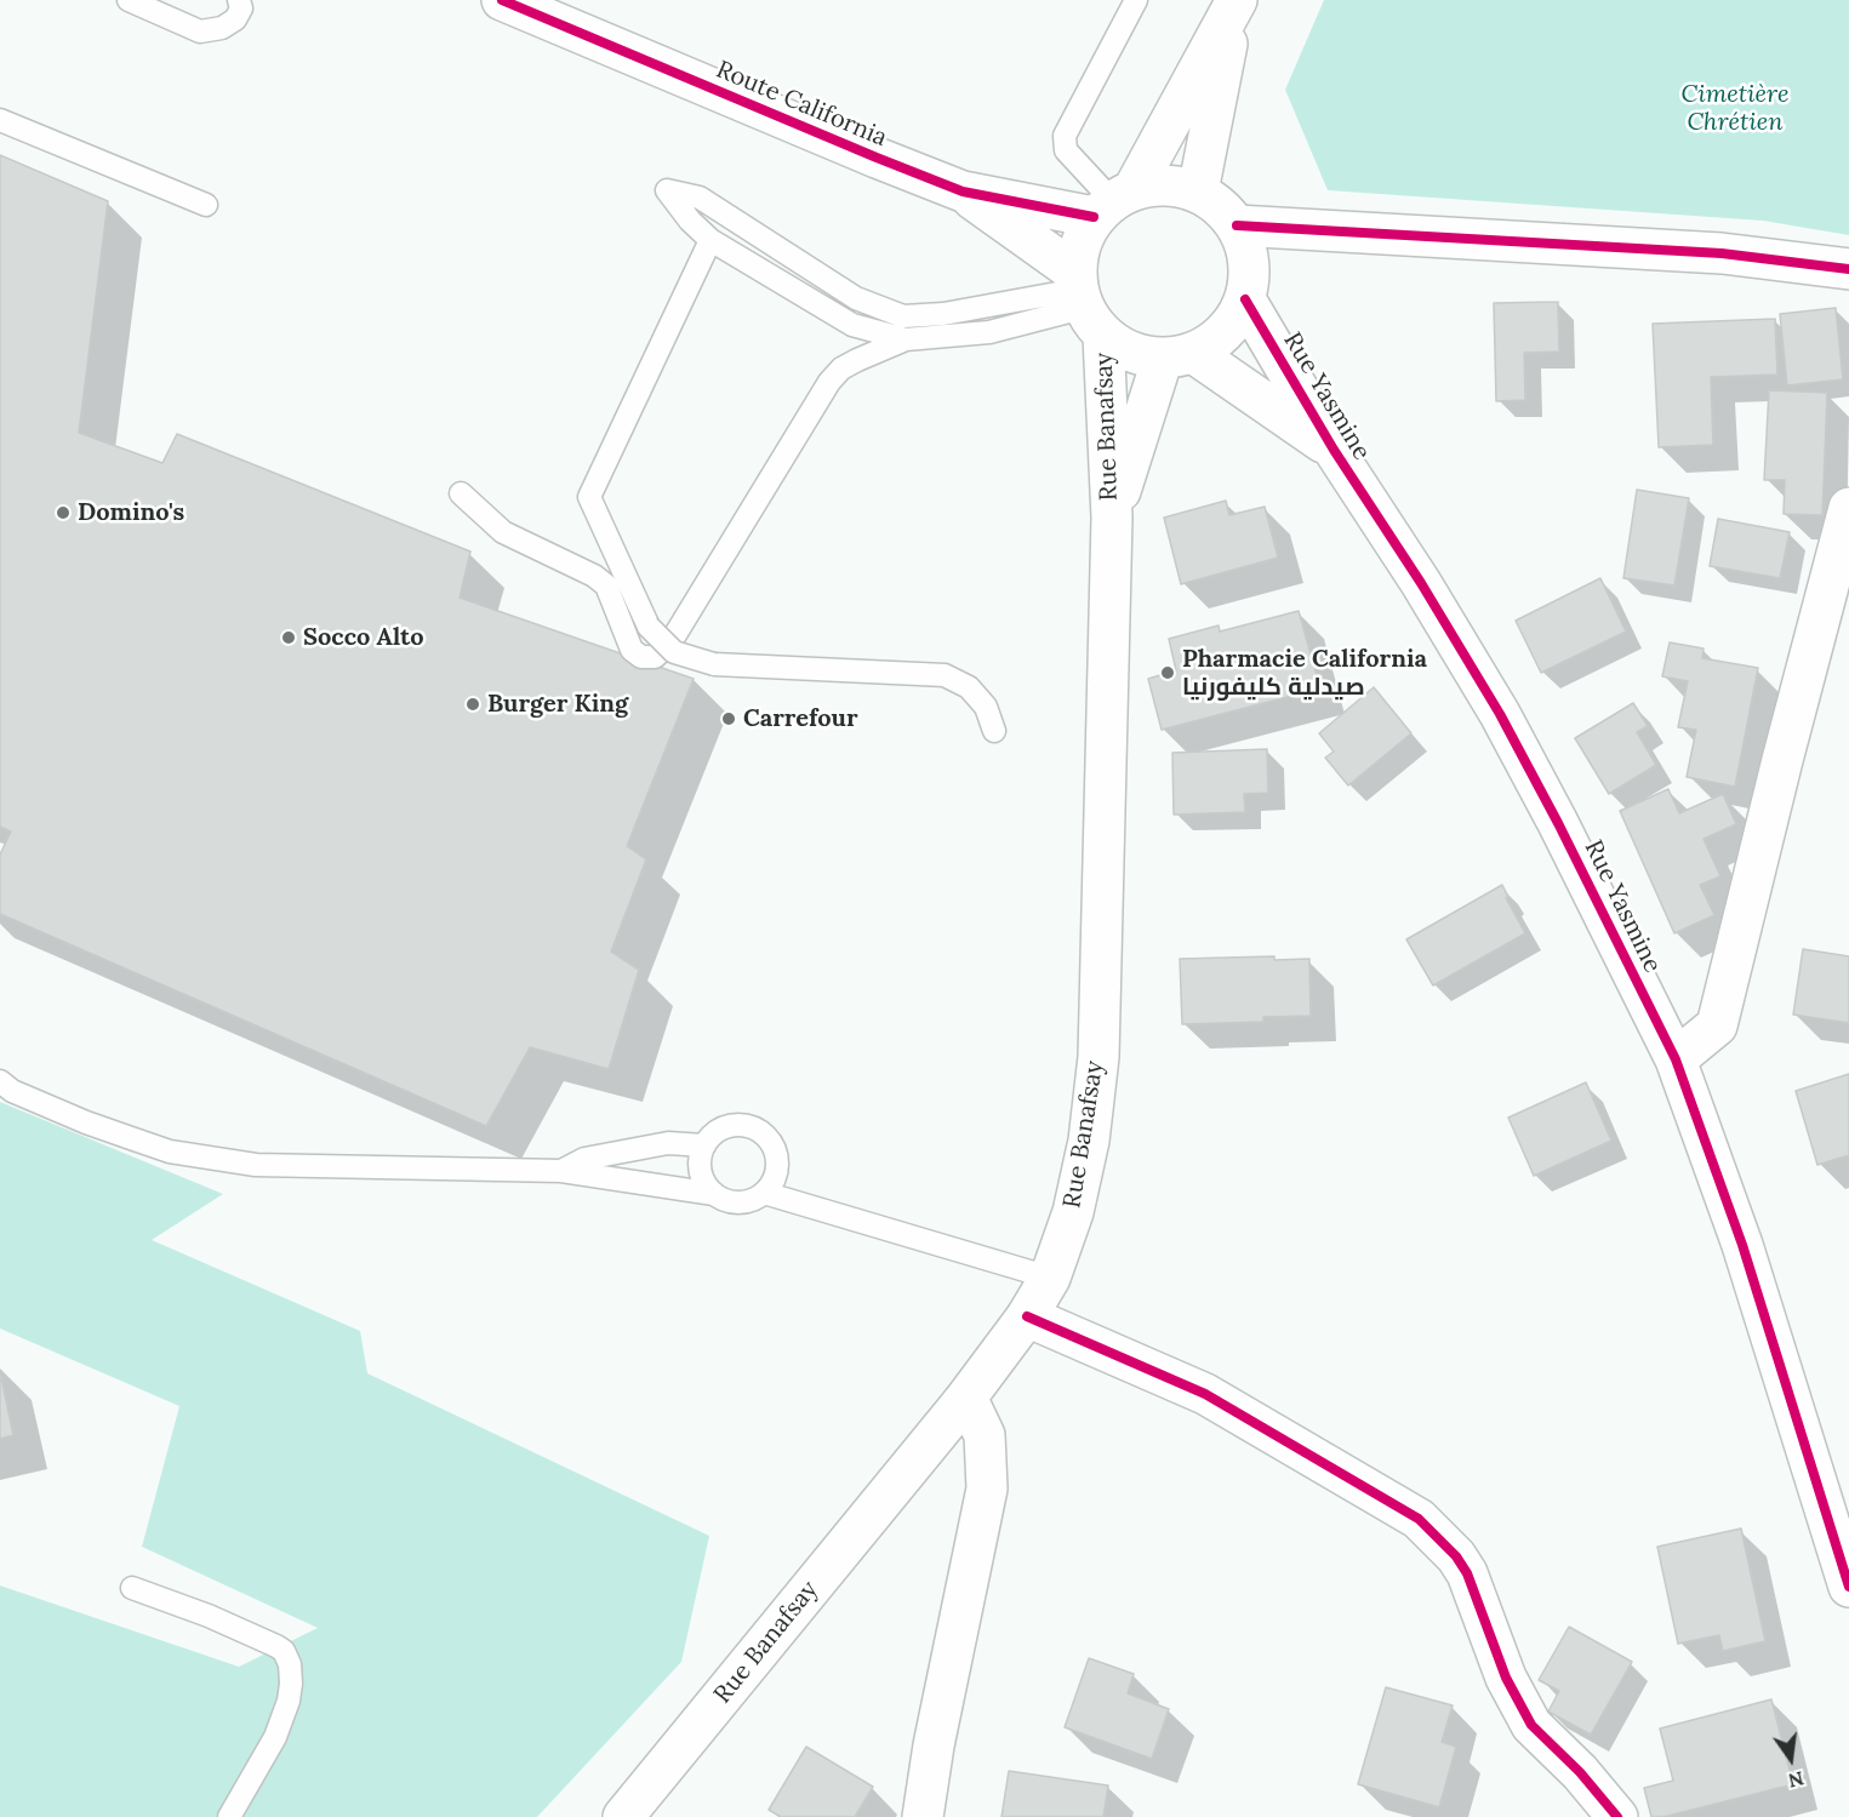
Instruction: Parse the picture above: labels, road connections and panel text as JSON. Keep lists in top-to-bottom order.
{
  "streets": {
    "street": ["Route California", "Rue Yasmine", "Rue Banafsay"]
  },
  "crossings": [
    ["Route California", "Rue Yasmine"],
    ["Route California", "Rue Banafsay"],
    ["Rue Yasmine", "Rue Banafsay"]
  ],
  "parks": ["Cimetière Chrétien"],
  "places": [
    "Domino's",
    "Socco Alto",
    "Pharmacie California صيدلية كليفورنيا",
    "Burger King",
    "Carrefour"
  ],
  "north": "bottom"
}
